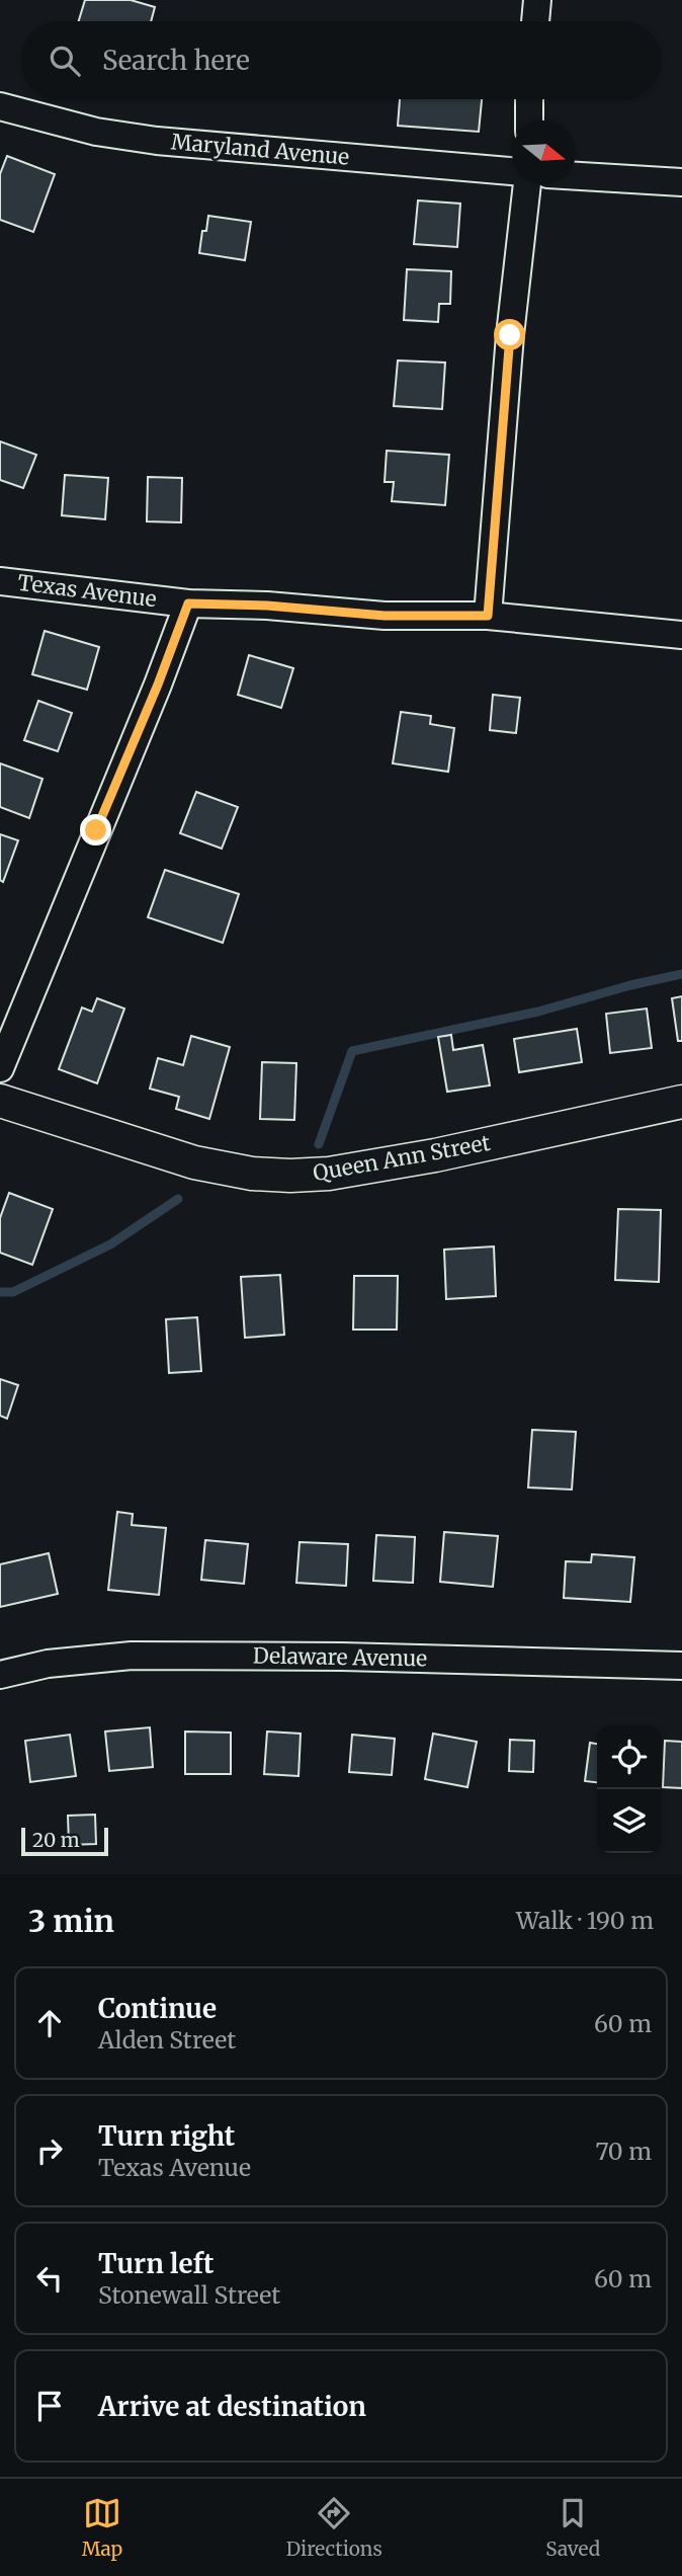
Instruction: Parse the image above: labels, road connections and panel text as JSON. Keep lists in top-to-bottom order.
{
  "streets": {
    "street": [
      "Maryland Avenue",
      "Texas Avenue",
      "Queen Ann Street",
      "Delaware Avenue"
    ]
  },
  "scale_bar": "20 m",
  "north": "right",
  "page": {
    "search": "Search here",
    "scale": "20 m",
    "heading": ["3 min", "Walk · 190 m"],
    "list": [
      ["Continue", "Alden Street", "60 m"],
      ["Turn right", "Texas Avenue", "70 m"],
      ["Turn left", "Stonewall Street", "60 m"],
      "Arrive at destination"
    ],
    "nav": ["Map", "Directions", "Saved"]
  }
}
